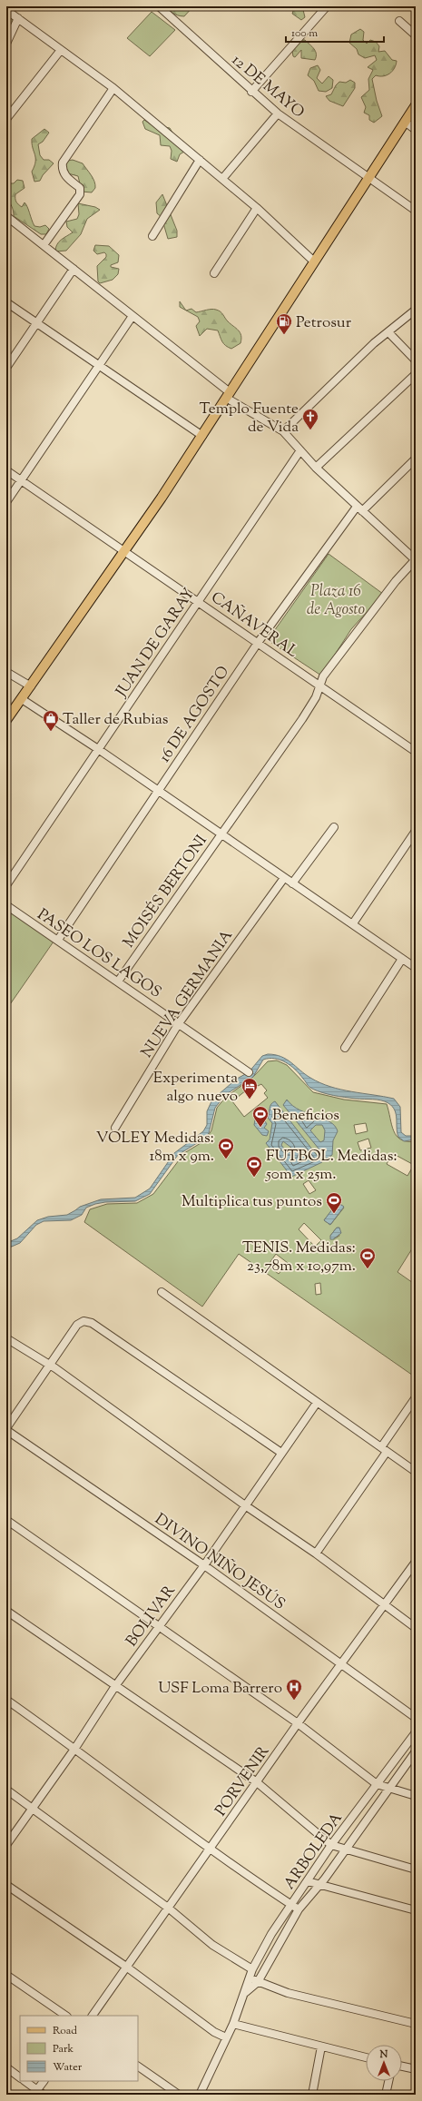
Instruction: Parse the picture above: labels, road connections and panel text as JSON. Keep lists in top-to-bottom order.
{
  "streets": {
    "street": [
      "12 DE MAYO",
      "CAÑAVERAL",
      "JUAN DE GARAY",
      "16 DE AGOSTO",
      "MOISÉS BERTONI",
      "PASEO LOS LAGOS",
      "NUEVA GERMANIA",
      "DIVINO NIÑO JESÚS",
      "BOLIVAR",
      "PORVENIR",
      "ARBOLEDA"
    ]
  },
  "crossings": [
    ["CAÑAVERAL", "JUAN DE GARAY"],
    ["CAÑAVERAL", "16 DE AGOSTO"],
    ["CAÑAVERAL", "MOISÉS BERTONI"],
    ["16 DE AGOSTO", "PASEO LOS LAGOS"],
    ["MOISÉS BERTONI", "PASEO LOS LAGOS"],
    ["PASEO LOS LAGOS", "NUEVA GERMANIA"],
    ["DIVINO NIÑO JESÚS", "BOLIVAR"],
    ["DIVINO NIÑO JESÚS", "PORVENIR"]
  ],
  "parks": ["Plaza 16 de Agosto"],
  "places": {
    "fuel station": ["Petrosur"],
    "church": ["Templo Fuente de Vida"],
    "shop": ["Taller de Rubias"],
    "hotel": ["Experimenta algo nuevo"],
    "sports": [
      "Beneficios",
      "VOLEY Medidas: 18m x 9m.",
      "FUTBOL. Medidas: 50m x 25m.",
      "Multiplica tus puntos",
      "TENIS. Medidas: 23,78m x 10,97m."
    ],
    "hospital": ["USF Loma Barrero"]
  },
  "legend": ["Road", "Park", "Water"],
  "scale_bar": "100 m",
  "north": "top"
}
